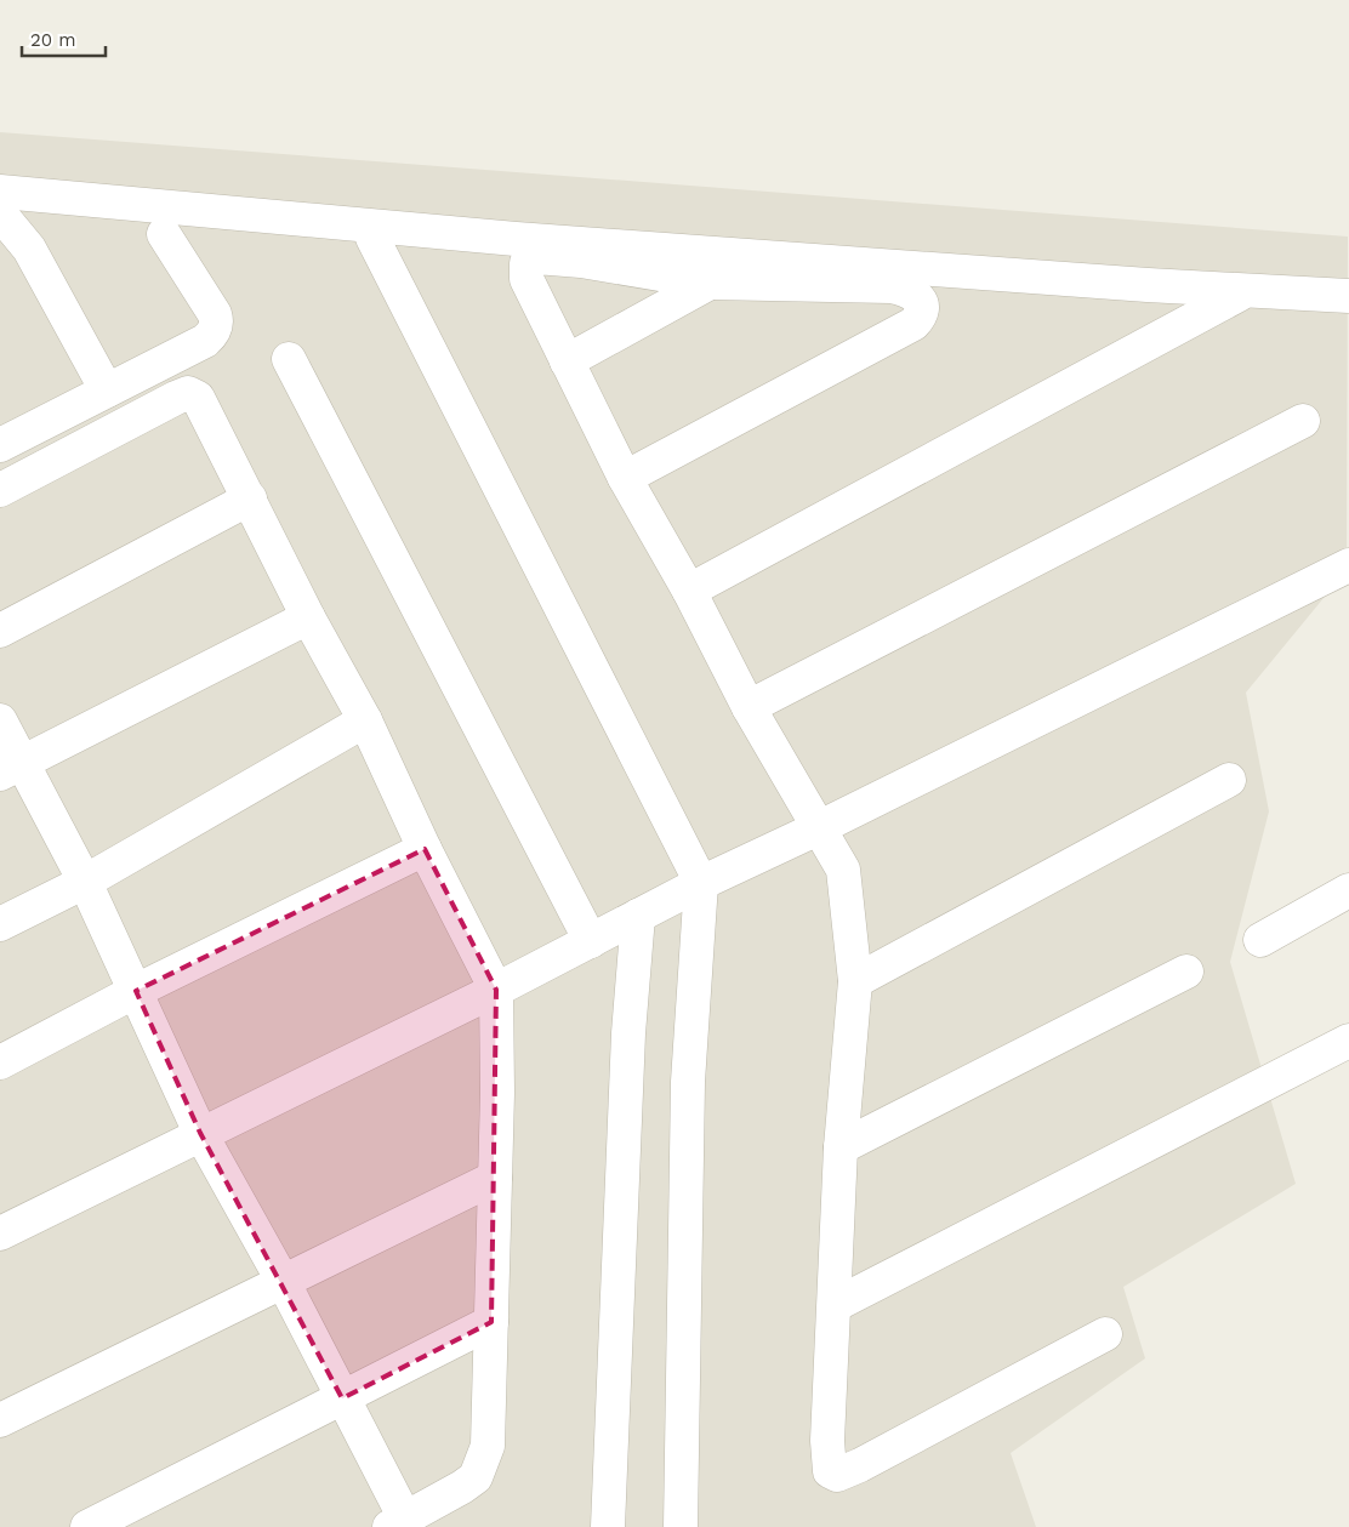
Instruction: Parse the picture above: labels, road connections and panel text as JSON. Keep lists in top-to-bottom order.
{
  "scale_bar": "20 m"
}
